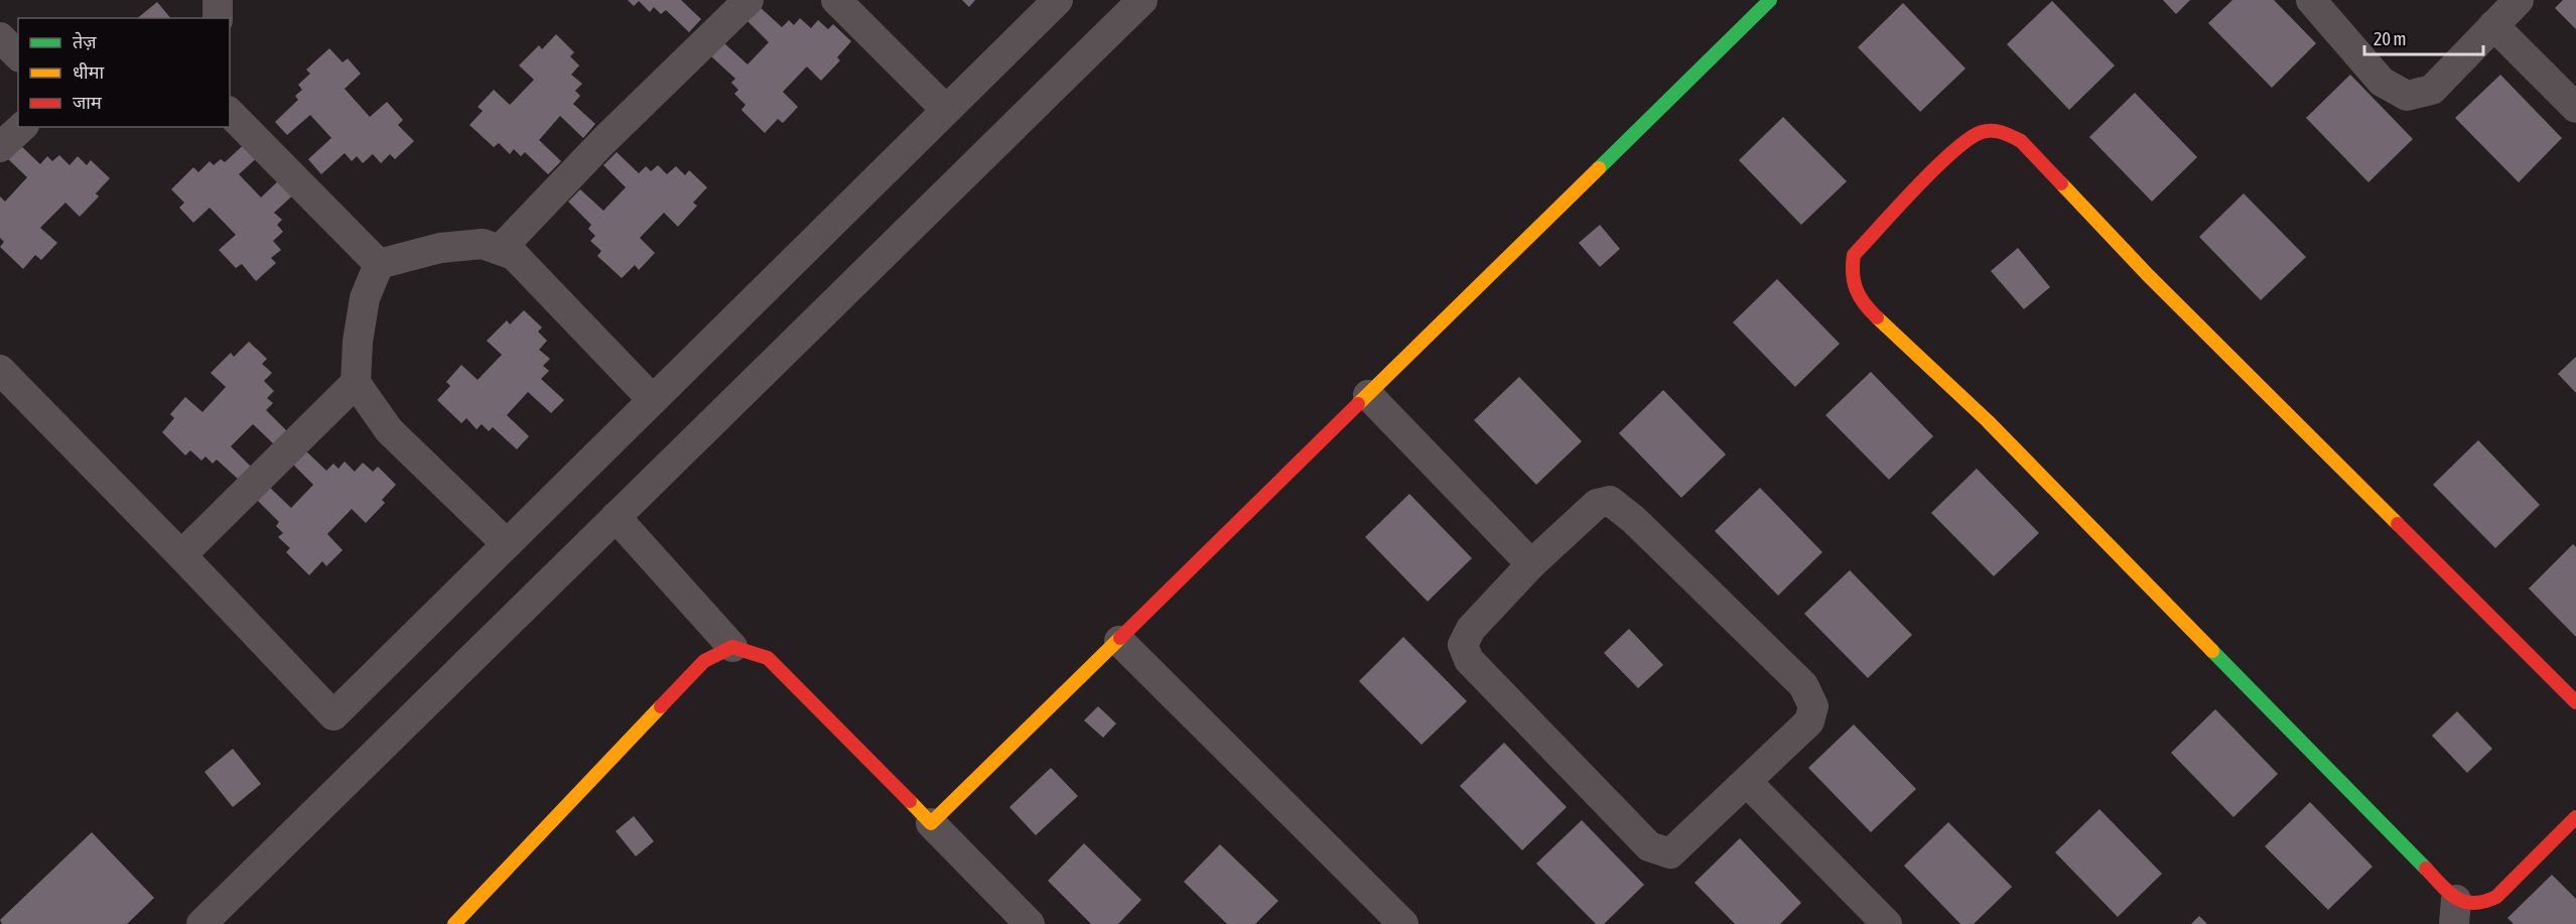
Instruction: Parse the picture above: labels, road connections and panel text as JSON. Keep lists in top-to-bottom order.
{
  "legend": ["तेज़", "धीमा", "जाम"],
  "scale_bar": "20 m"
}
